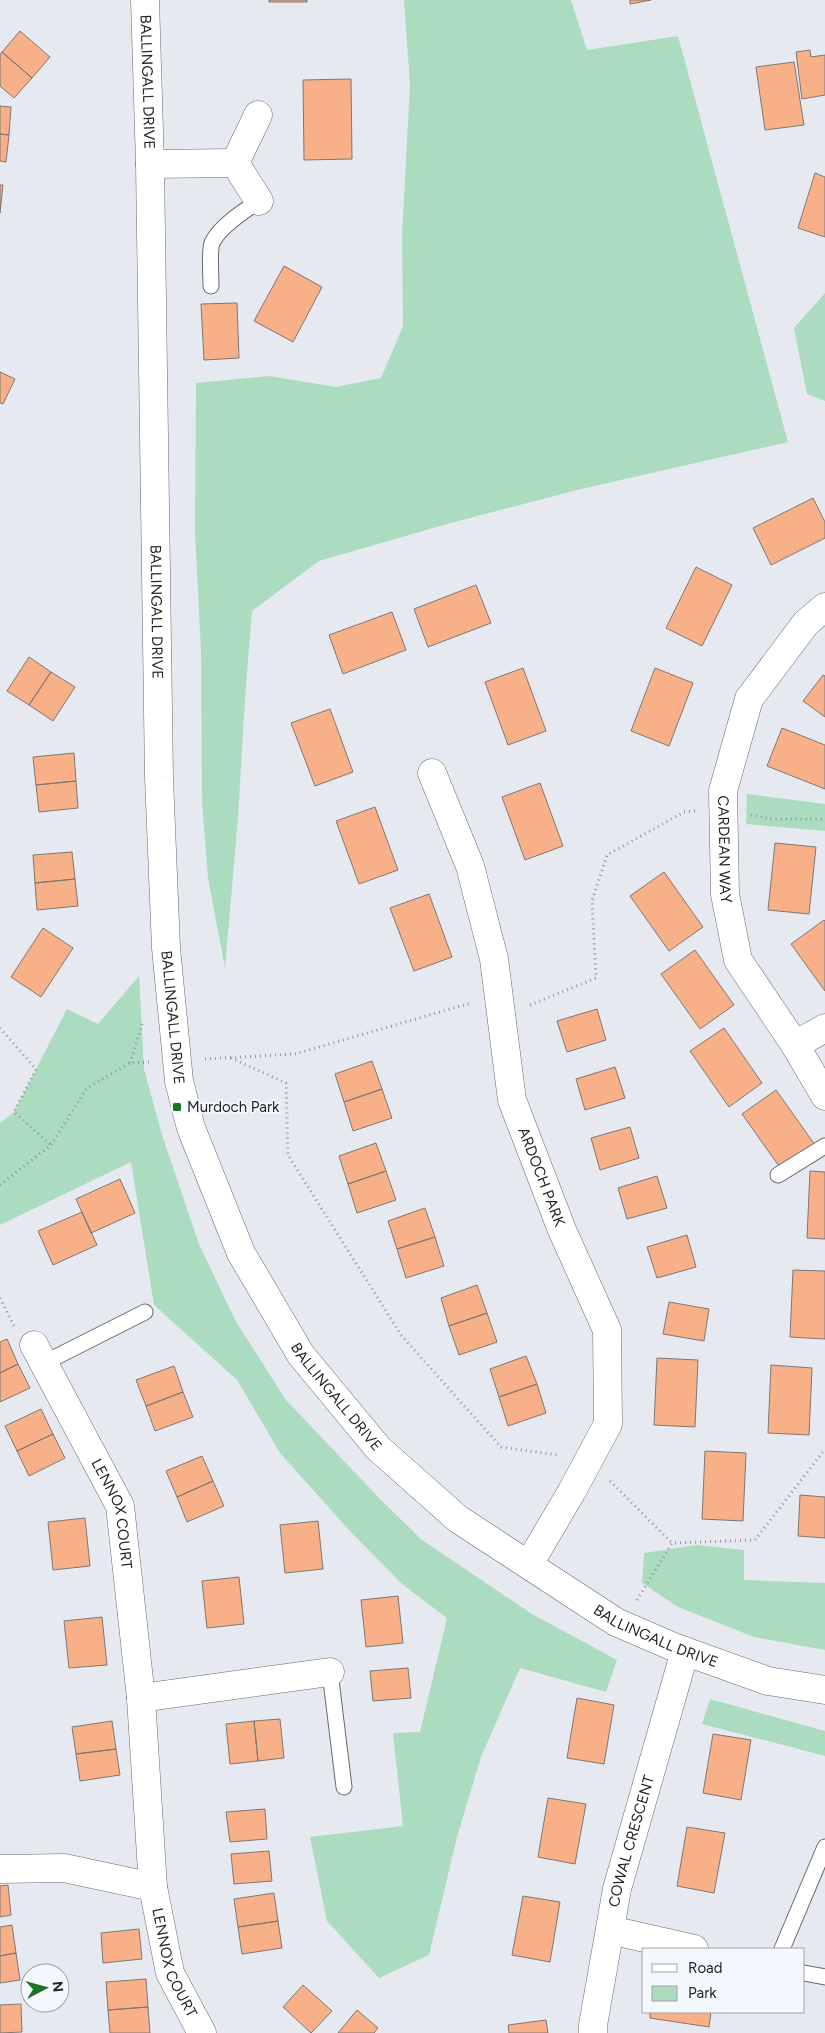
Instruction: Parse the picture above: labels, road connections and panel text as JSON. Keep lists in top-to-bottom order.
{
  "streets": {
    "street": [
      "BALLINGALL DRIVE",
      "CARDEAN WAY",
      "ARDOCH PARK",
      "LENNOX COURT",
      "COWAL CRESCENT"
    ]
  },
  "crossings": [
    ["BALLINGALL DRIVE", "ARDOCH PARK"],
    ["BALLINGALL DRIVE", "COWAL CRESCENT"]
  ],
  "places": {
    "transit": ["Murdoch Park"]
  },
  "legend": ["Road", "Park"],
  "north": "right"
}
